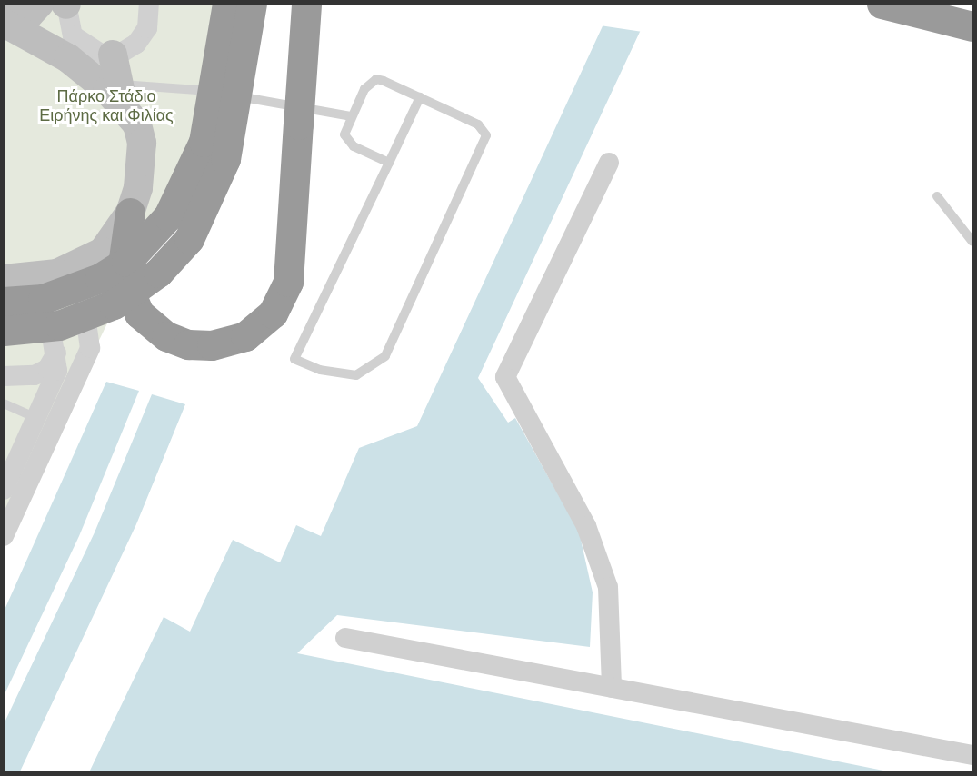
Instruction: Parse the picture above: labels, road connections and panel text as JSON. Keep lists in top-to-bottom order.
{
  "parks": ["Πάρκο Στάδιο Ειρήνης και Φιλίας"]
}
